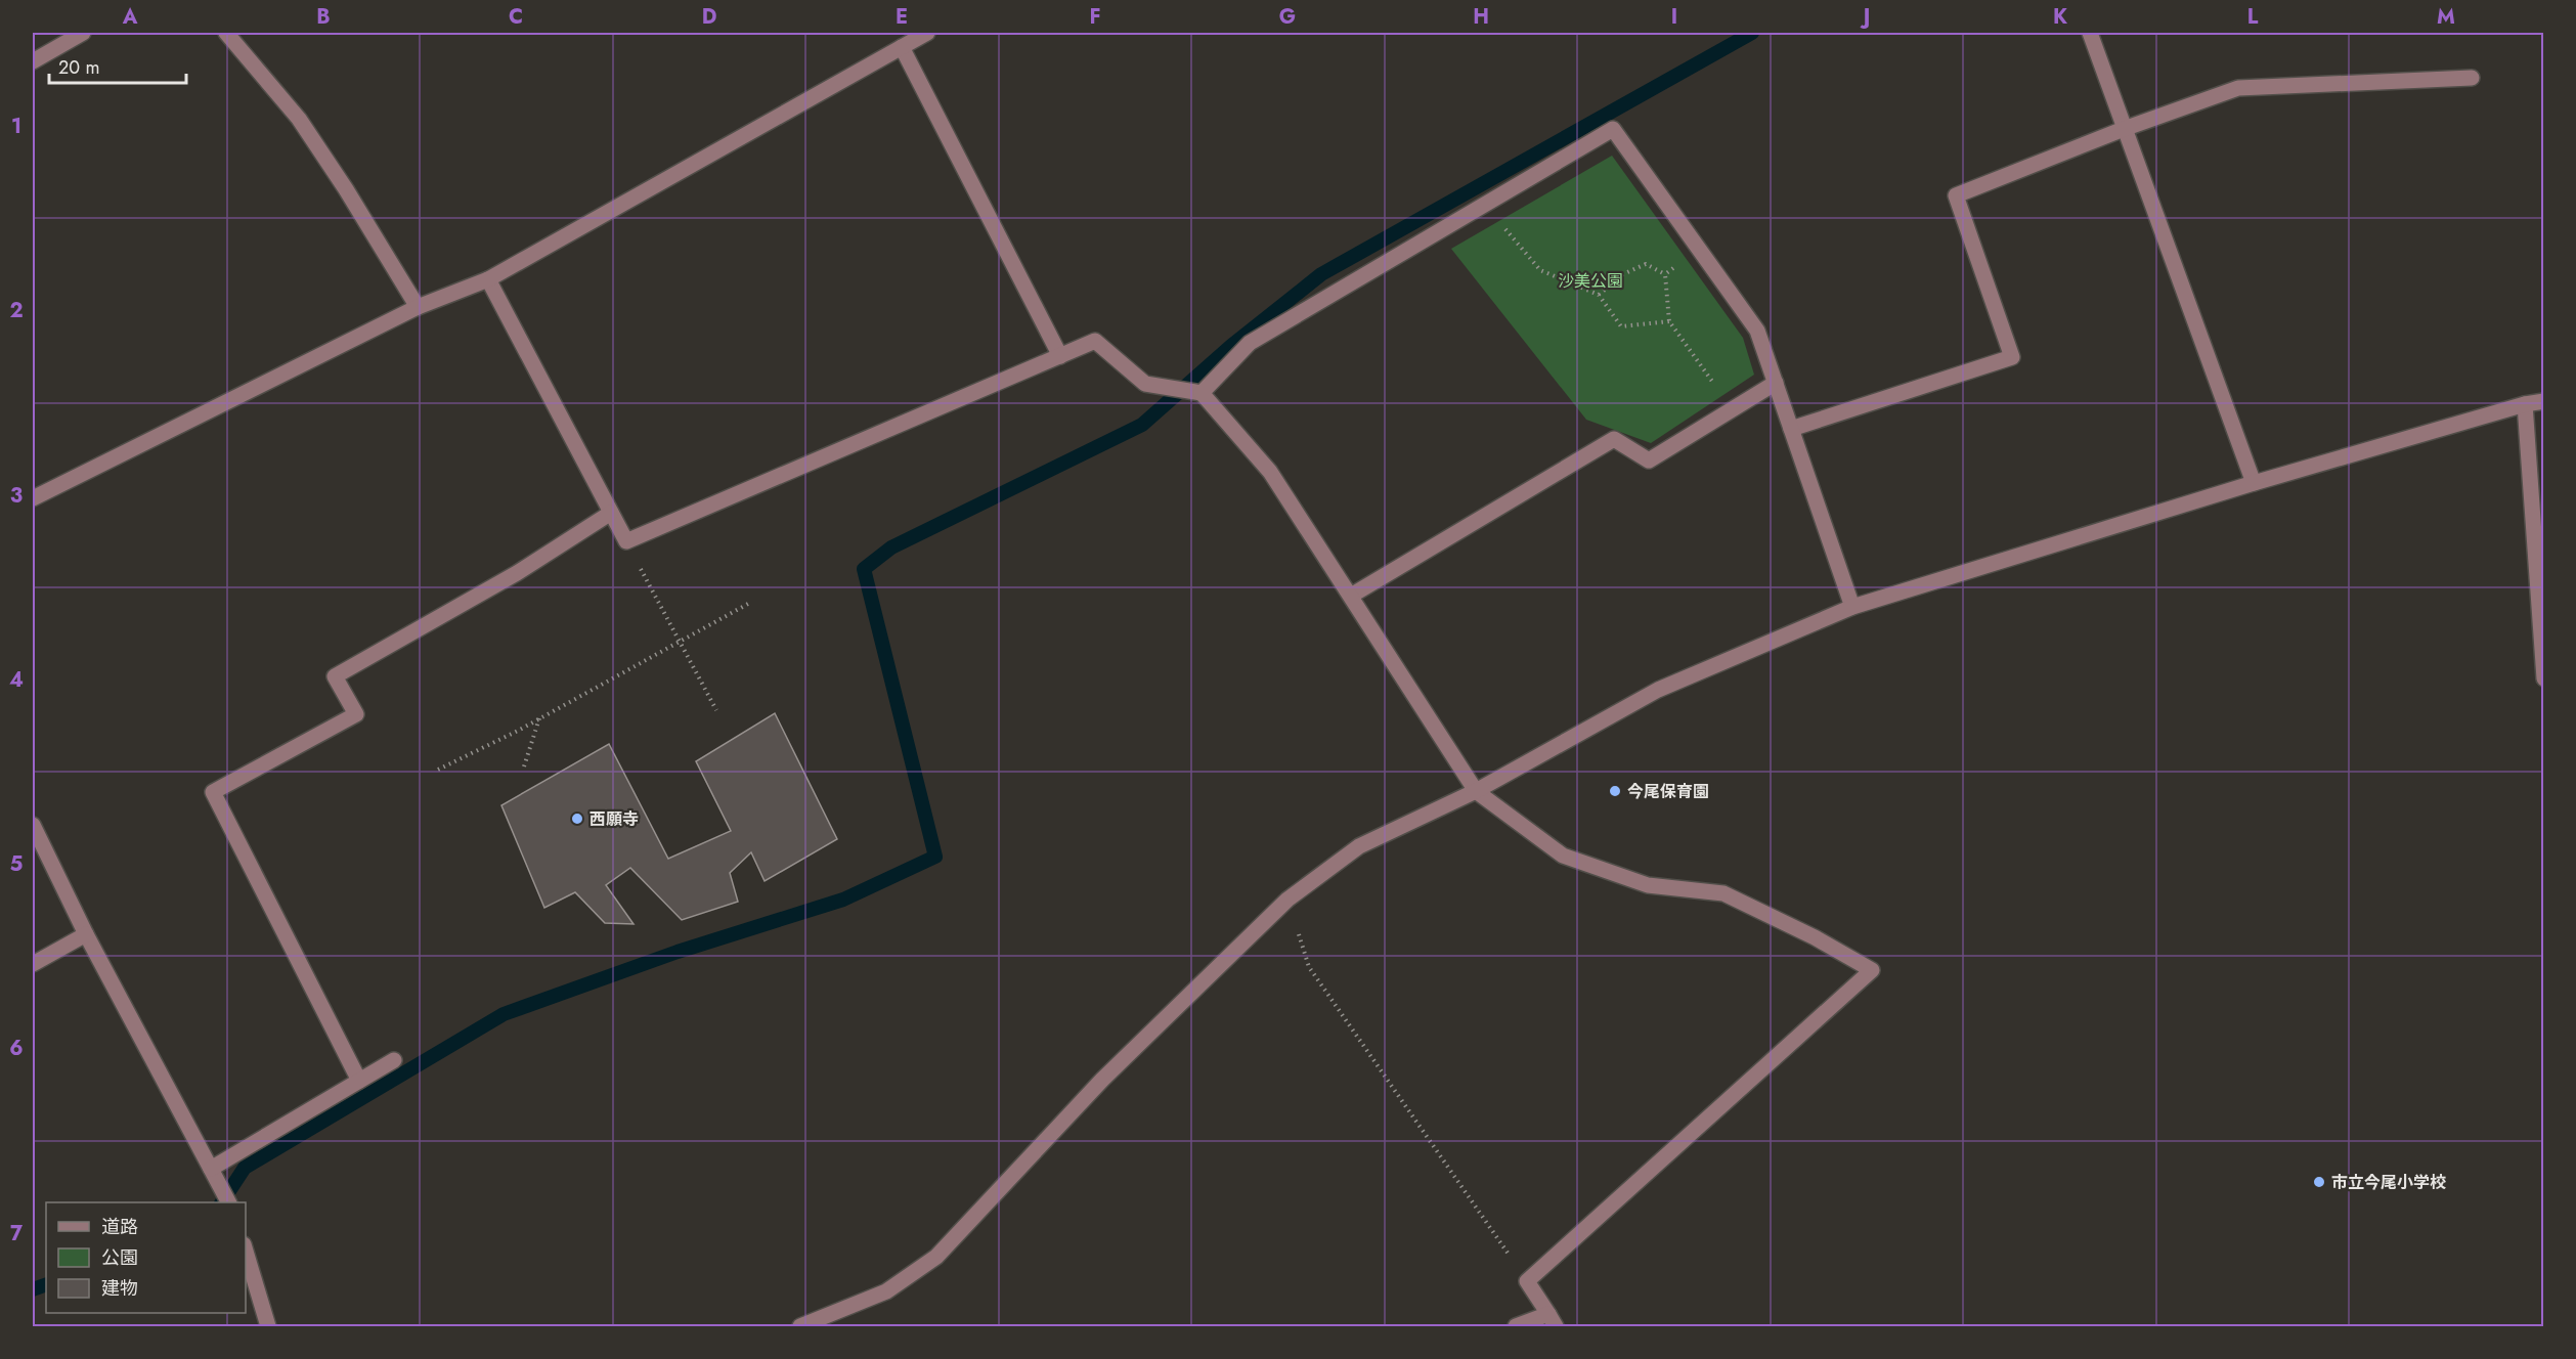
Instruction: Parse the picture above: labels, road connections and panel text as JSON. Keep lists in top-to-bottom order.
{
  "parks": ["沙美公園"],
  "places": ["今尾保育園", "西願寺", "市立今尾小学校"],
  "legend": ["道路", "公園", "建物"],
  "scale_bar": "20 m",
  "grid": {
    "columns": [
      "A",
      "B",
      "C",
      "D",
      "E",
      "F",
      "G",
      "H",
      "I",
      "J",
      "K",
      "L",
      "M"
    ],
    "rows": [
      "1",
      "2",
      "3",
      "4",
      "5",
      "6",
      "7"
    ]
  }
}
